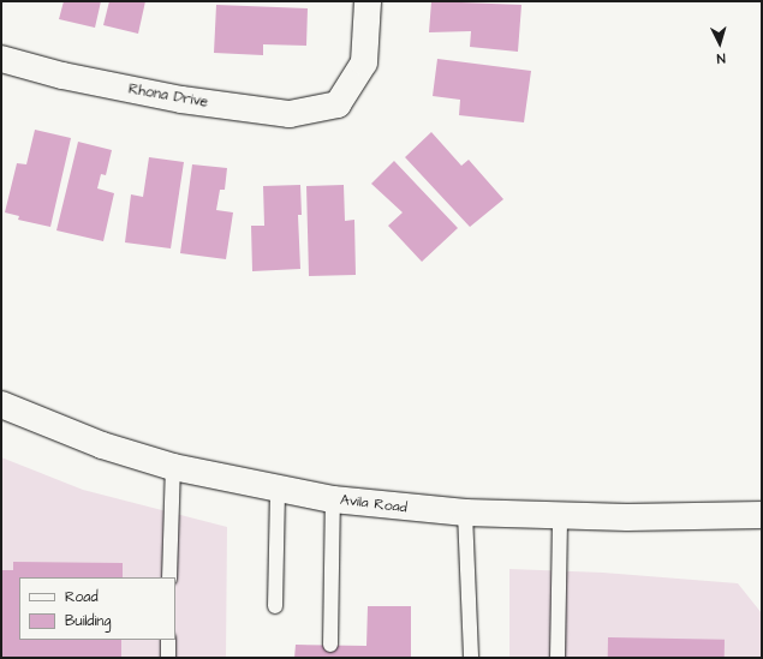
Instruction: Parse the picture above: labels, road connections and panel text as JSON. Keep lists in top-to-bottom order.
{
  "streets": {
    "main road": ["Rhona Drive", "Avila Road"]
  },
  "legend": ["Road", "Building"],
  "north": "bottom"
}
